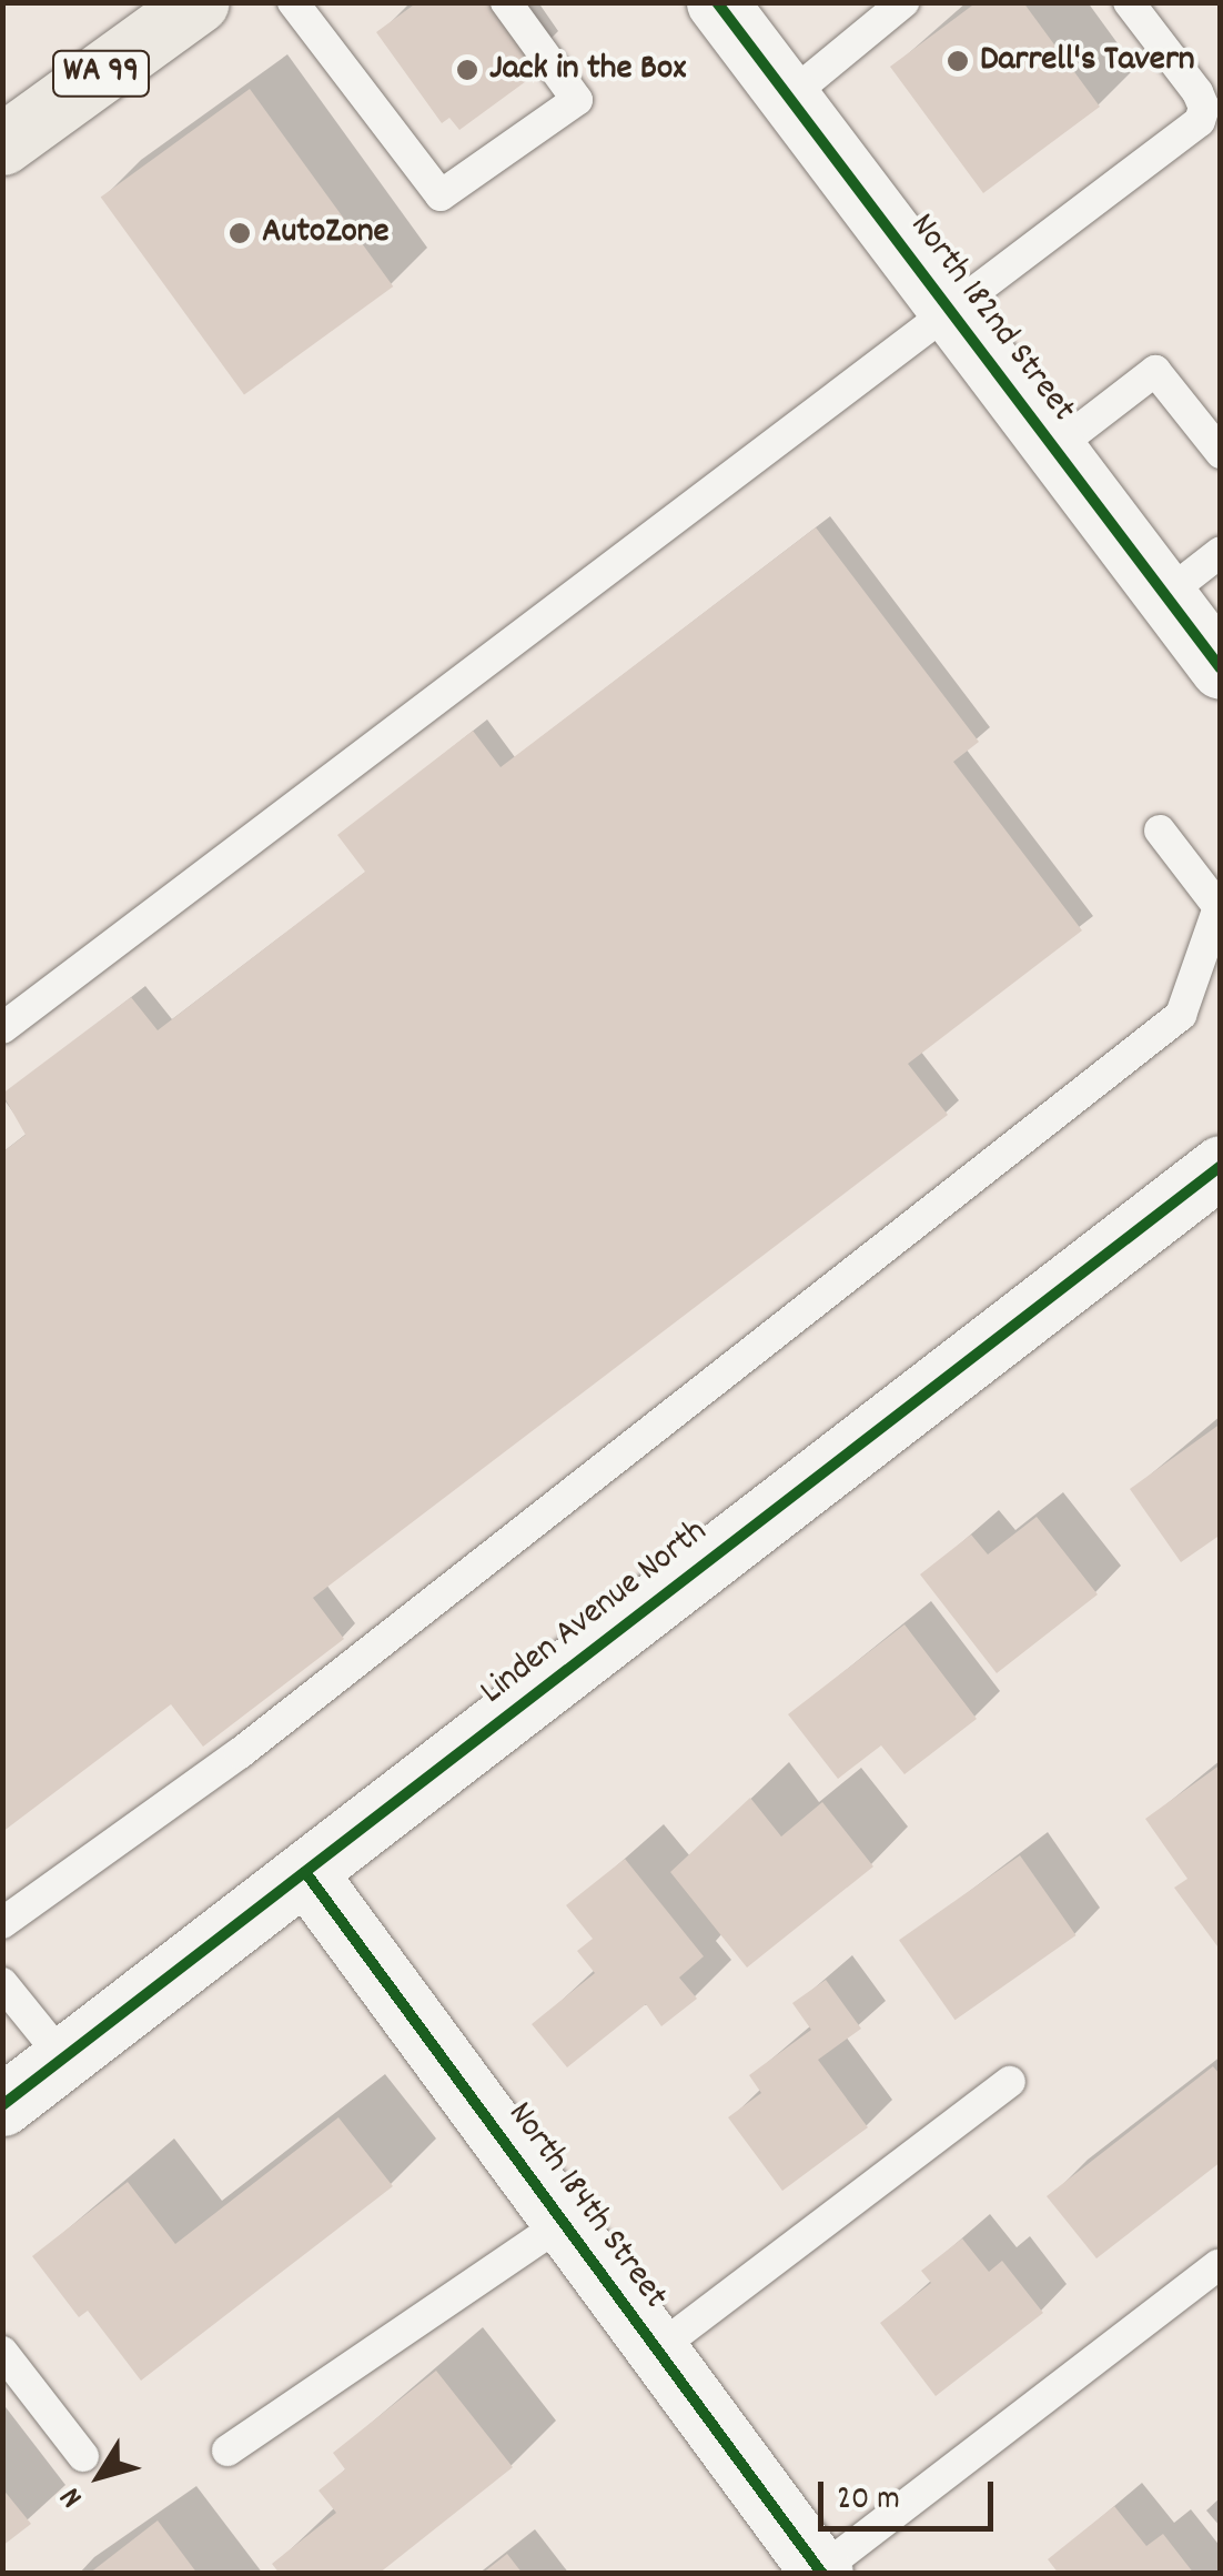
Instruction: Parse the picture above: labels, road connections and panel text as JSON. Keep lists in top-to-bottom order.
{
  "streets": {
    "highway": ["WA 99"],
    "street": ["North 182nd Street", "Linden Avenue North", "North 184th Street"]
  },
  "crossings": [
    ["Linden Avenue North", "North 184th Street"]
  ],
  "places": ["Darrell's Tavern", "Jack in the Box", "AutoZone"],
  "scale_bar": "20 m",
  "north": "bottom left"
}
